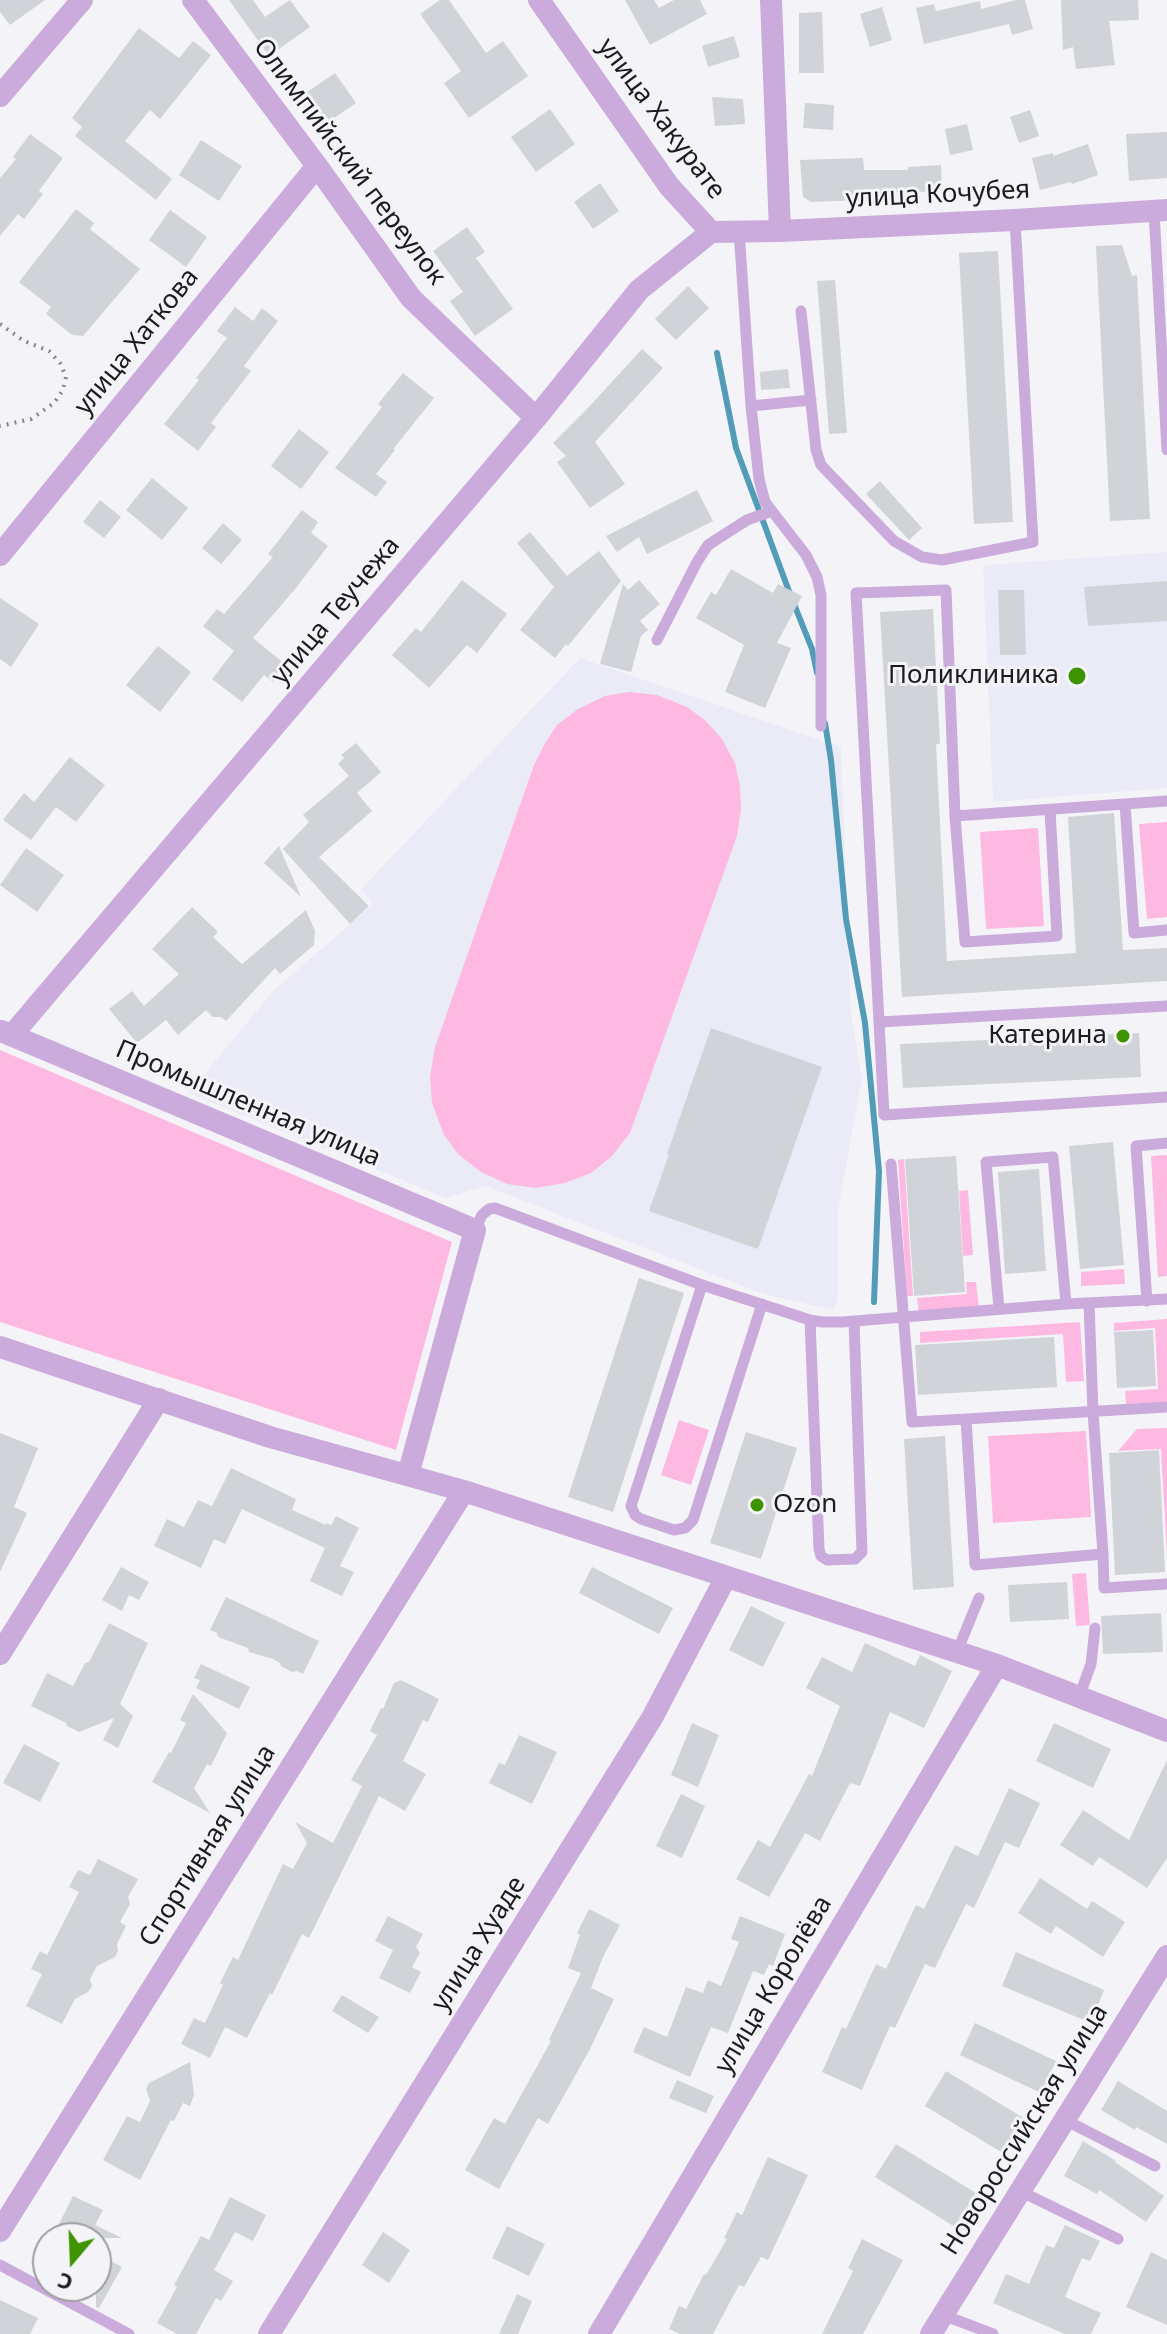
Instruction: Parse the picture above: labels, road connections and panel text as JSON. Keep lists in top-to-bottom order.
{
  "streets": {
    "street": [
      "улица Хакурате",
      "Олимпийский переулок",
      "улица Кочубея",
      "улица Хаткова",
      "улица Теучежа",
      "Промышленная улица",
      "Спортивная улица",
      "улица Хуаде",
      "улица Королёва",
      "Новороссийская улица"
    ]
  },
  "crossings": [
    ["улица Хакурате", "улица Кочубея"],
    ["улица Хакурате", "улица Теучежа"],
    ["Олимпийский переулок", "улица Хаткова"],
    ["Олимпийский переулок", "улица Теучежа"],
    ["улица Кочубея", "улица Теучежа"],
    ["улица Теучежа", "Промышленная улица"]
  ],
  "places": ["Поликлиника", "Катерина", "Ozon"],
  "north": "bottom"
}
